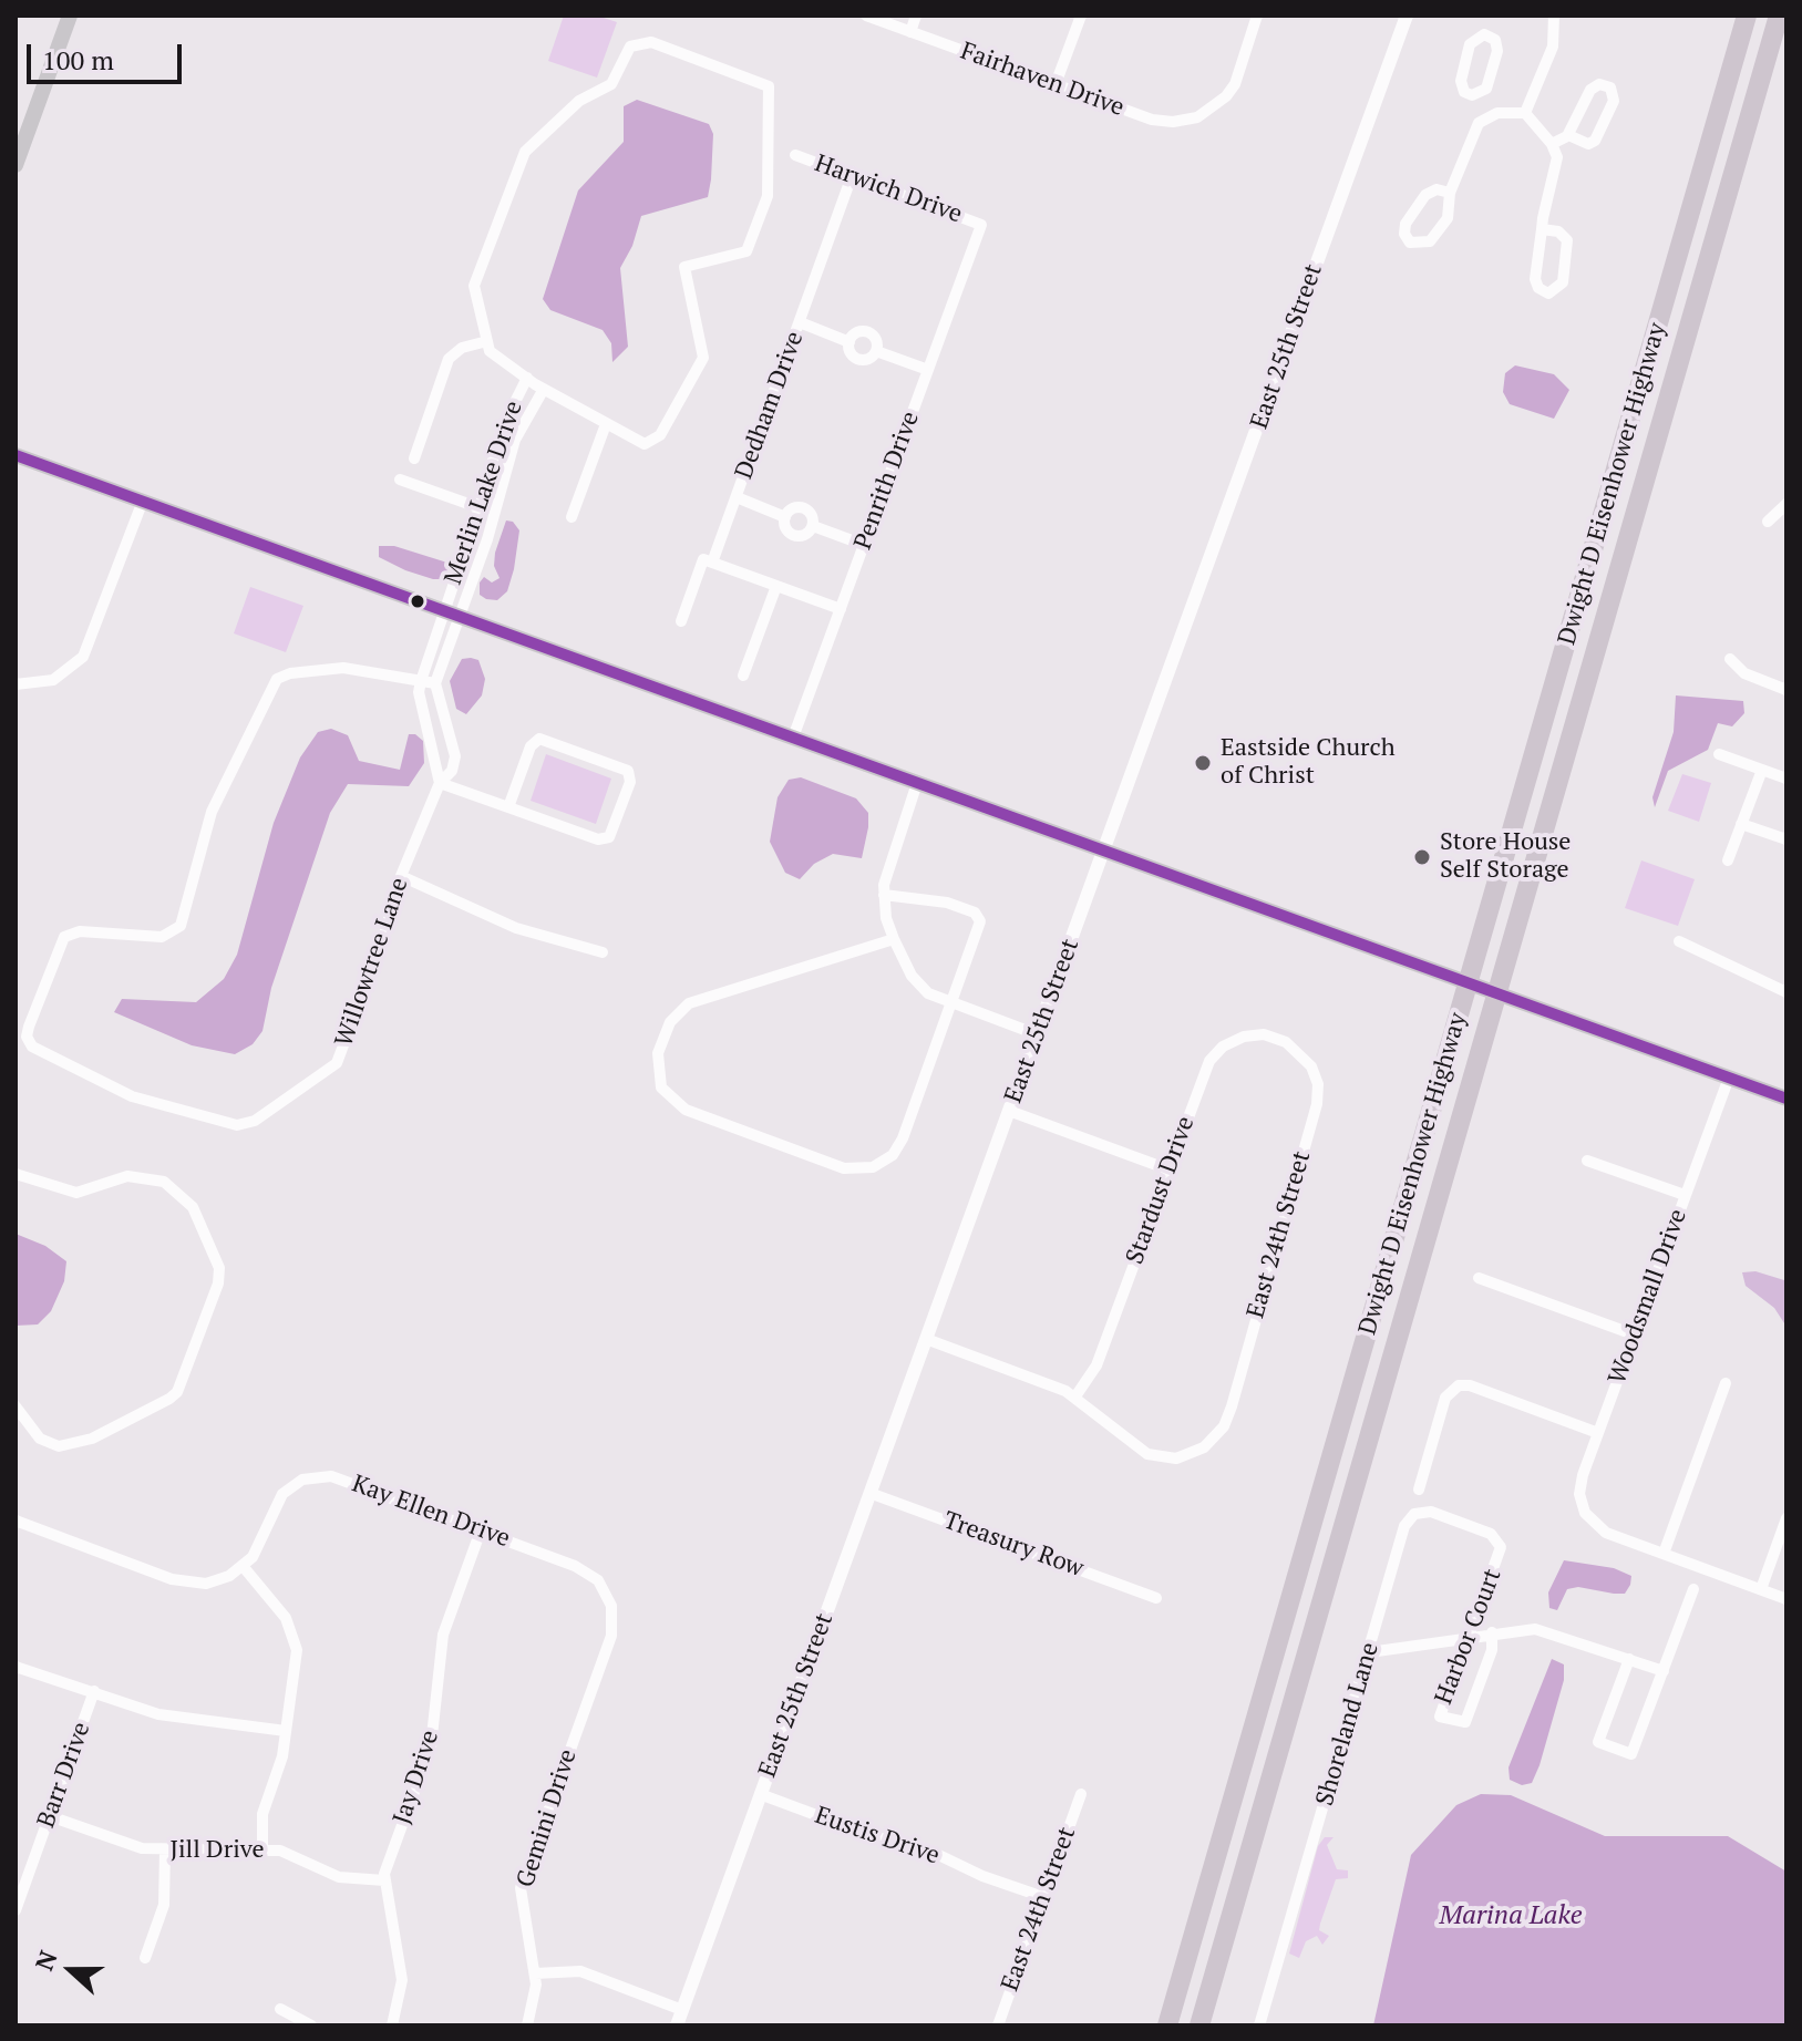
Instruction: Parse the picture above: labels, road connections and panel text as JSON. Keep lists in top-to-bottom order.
{
  "streets": {
    "highway": ["Dwight D Eisenhower Highway"],
    "street": [
      "Fairhaven Drive",
      "Harwich Drive",
      "East 25th Street",
      "Dedham Drive",
      "Penrith Drive",
      "Merlin Lake Drive",
      "Willowtree Lane",
      "Stardust Drive",
      "East 24th Street",
      "Woodsmall Drive",
      "Kay Ellen Drive",
      "Treasury Row",
      "Harbor Court",
      "Shoreland Lane",
      "Barr Drive",
      "Jay Drive",
      "Gemini Drive",
      "Eustis Drive",
      "Jill Drive"
    ]
  },
  "crossings": [
    ["Harwich Drive", "Dedham Drive"],
    ["Harwich Drive", "Penrith Drive"],
    ["East 25th Street", "Treasury Row"],
    ["East 25th Street", "Eustis Drive"],
    ["Stardust Drive", "East 24th Street"],
    ["East 24th Street", "Eustis Drive"],
    ["Kay Ellen Drive", "Jay Drive"],
    ["Kay Ellen Drive", "Gemini Drive"],
    ["Harbor Court", "Shoreland Lane"],
    ["Barr Drive", "Jill Drive"],
    ["Jay Drive", "Jill Drive"]
  ],
  "water": ["Marina Lake"],
  "places": ["Eastside Church of Christ", "Store House Self Storage"],
  "scale_bar": "100 m",
  "north": "left"
}
